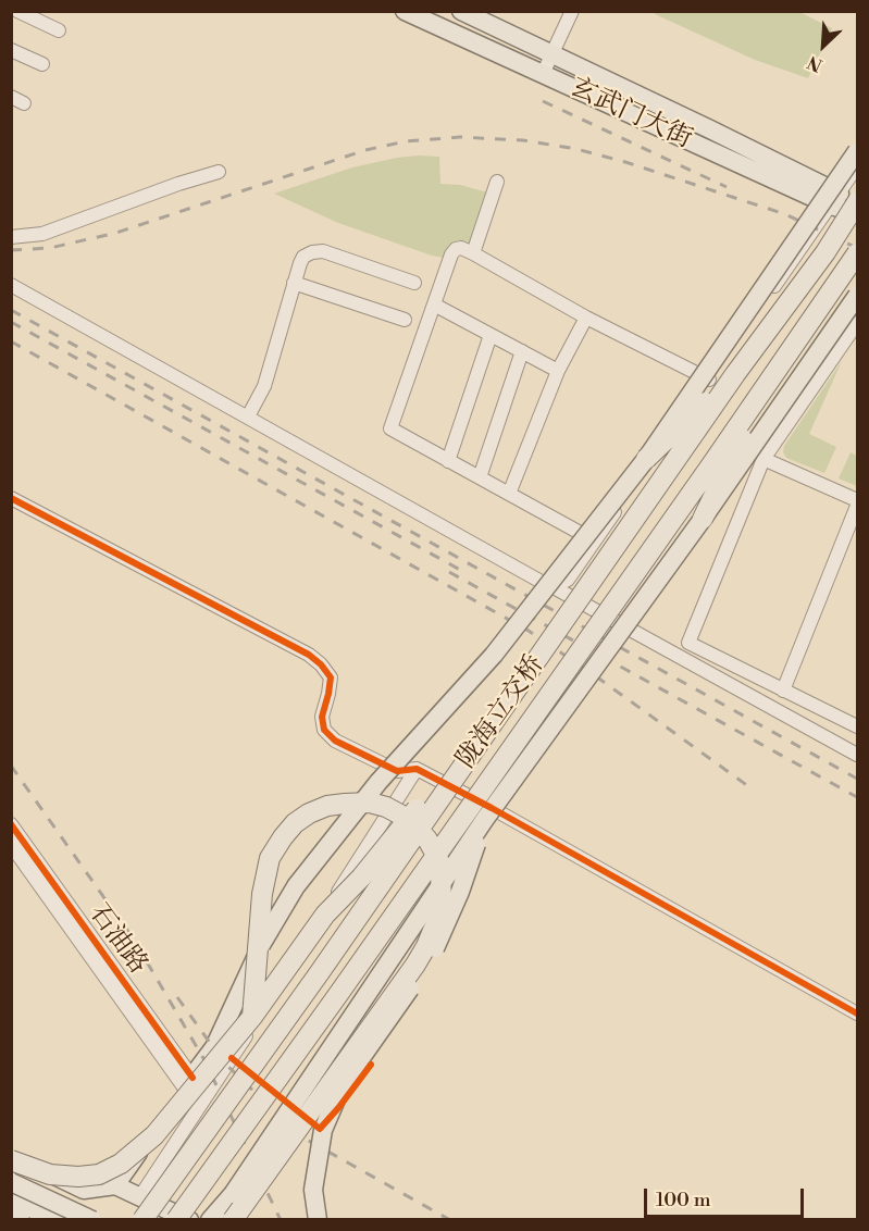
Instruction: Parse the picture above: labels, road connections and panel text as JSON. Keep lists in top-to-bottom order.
{
  "streets": {
    "highway": ["陇海立交桥"],
    "main road": ["玄武门大街"],
    "street": ["石油路"]
  },
  "crossings": [
    ["玄武门大街", "陇海立交桥"]
  ],
  "scale_bar": "100 m",
  "north": "bottom left"
}
